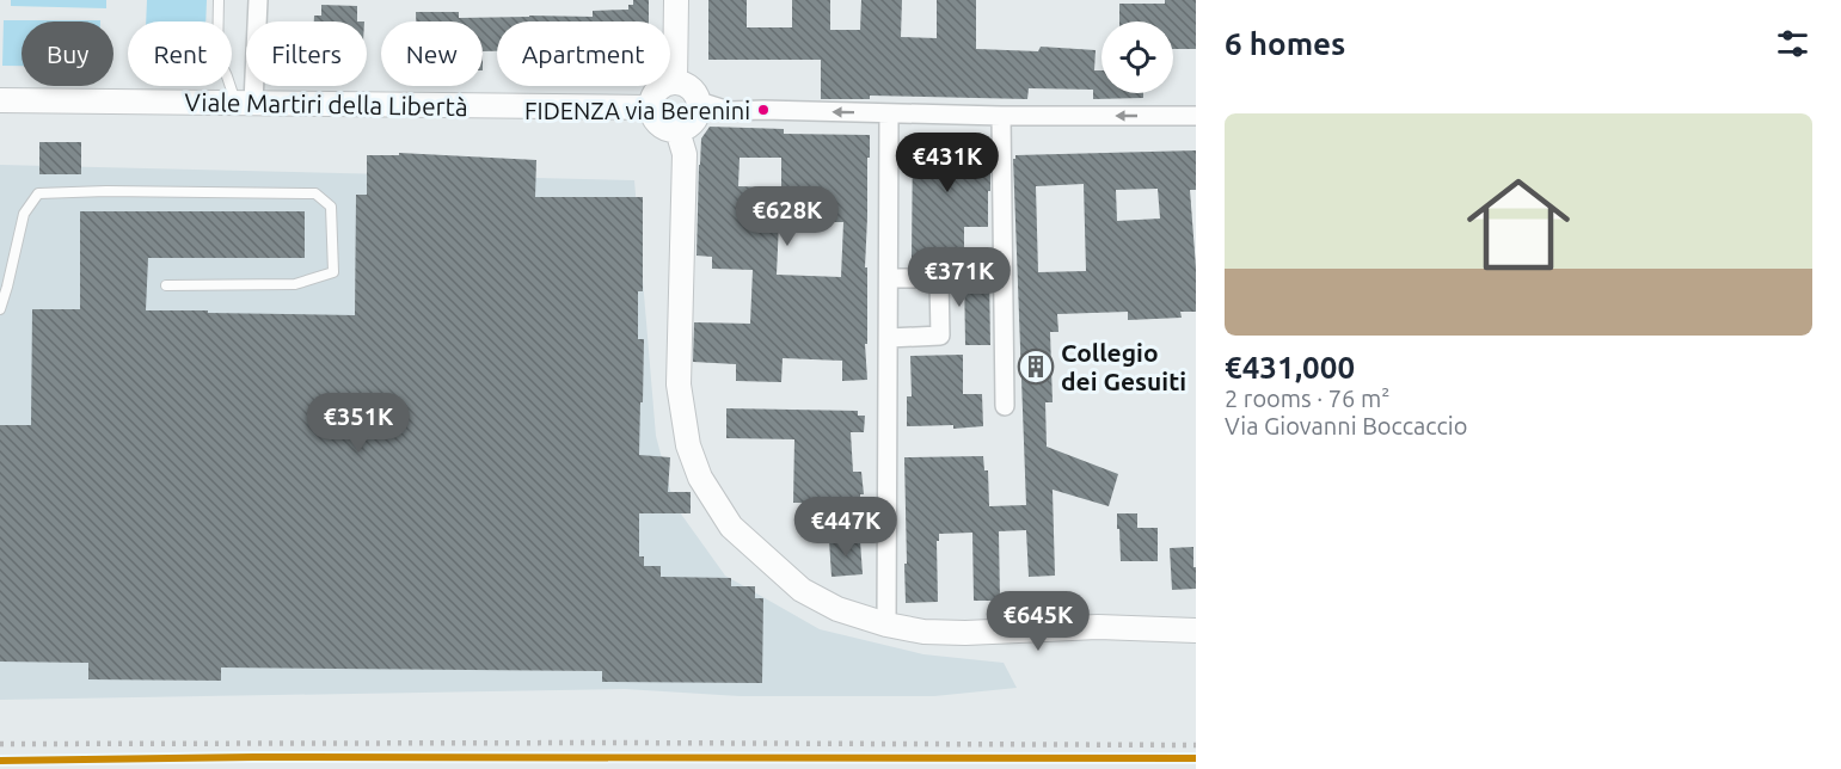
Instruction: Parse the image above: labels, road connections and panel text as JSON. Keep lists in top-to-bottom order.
{
  "streets": {
    "street": ["Viale Martiri della Libertà"]
  },
  "places": {
    "other": ["FIDENZA via Berenini"],
    "building": ["Collegio dei Gesuiti"]
  },
  "page": {
    "heading": "6 homes",
    "chip": [
      "Buy",
      "Rent",
      "Filters",
      "New",
      "Apartment"
    ],
    "list": [
      {
        "name": "€431,000",
        "note": "2 rooms · 76 m² · Via Giovanni Boccaccio"
      }
    ],
    "price": [
      "€431K",
      "€628K",
      "€371K",
      "€351K",
      "€447K",
      "€645K"
    ]
  }
}
